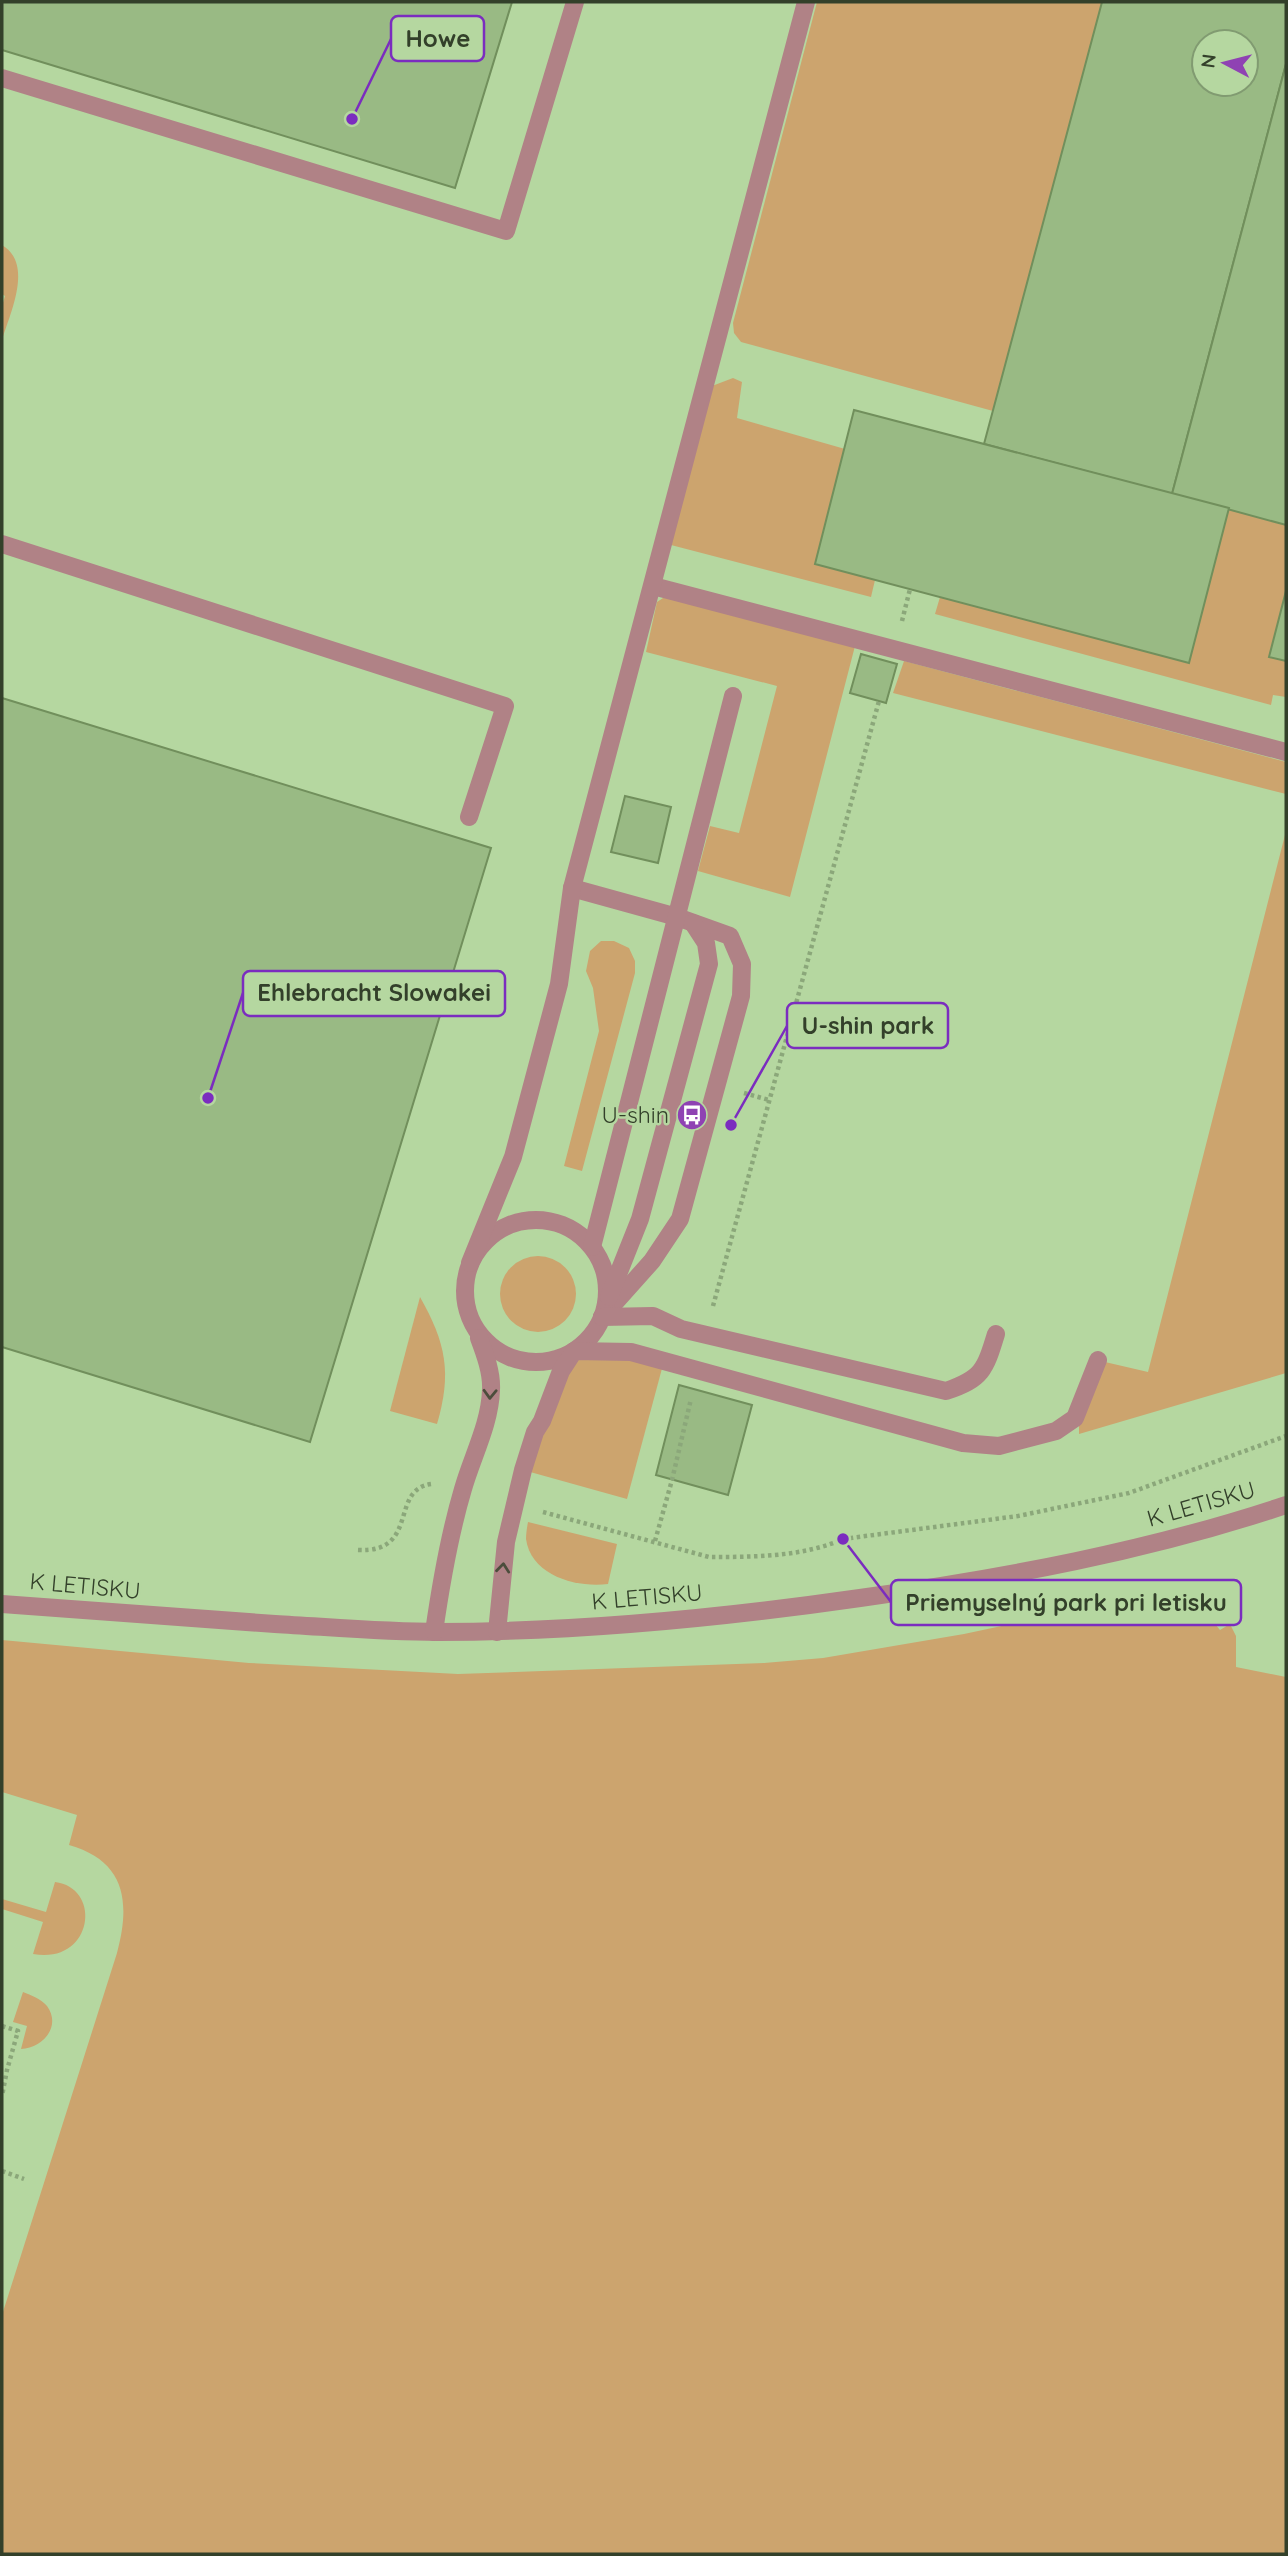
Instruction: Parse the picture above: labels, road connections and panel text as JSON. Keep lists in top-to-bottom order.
{
  "streets": {
    "street": ["K LETISKU"]
  },
  "places": {
    "other": [
      "Howe",
      "Ehlebracht Slowakei",
      "U-shin park",
      "Priemyselný park pri letisku"
    ],
    "bus stop": ["U-shin"]
  },
  "north": "left"
}
